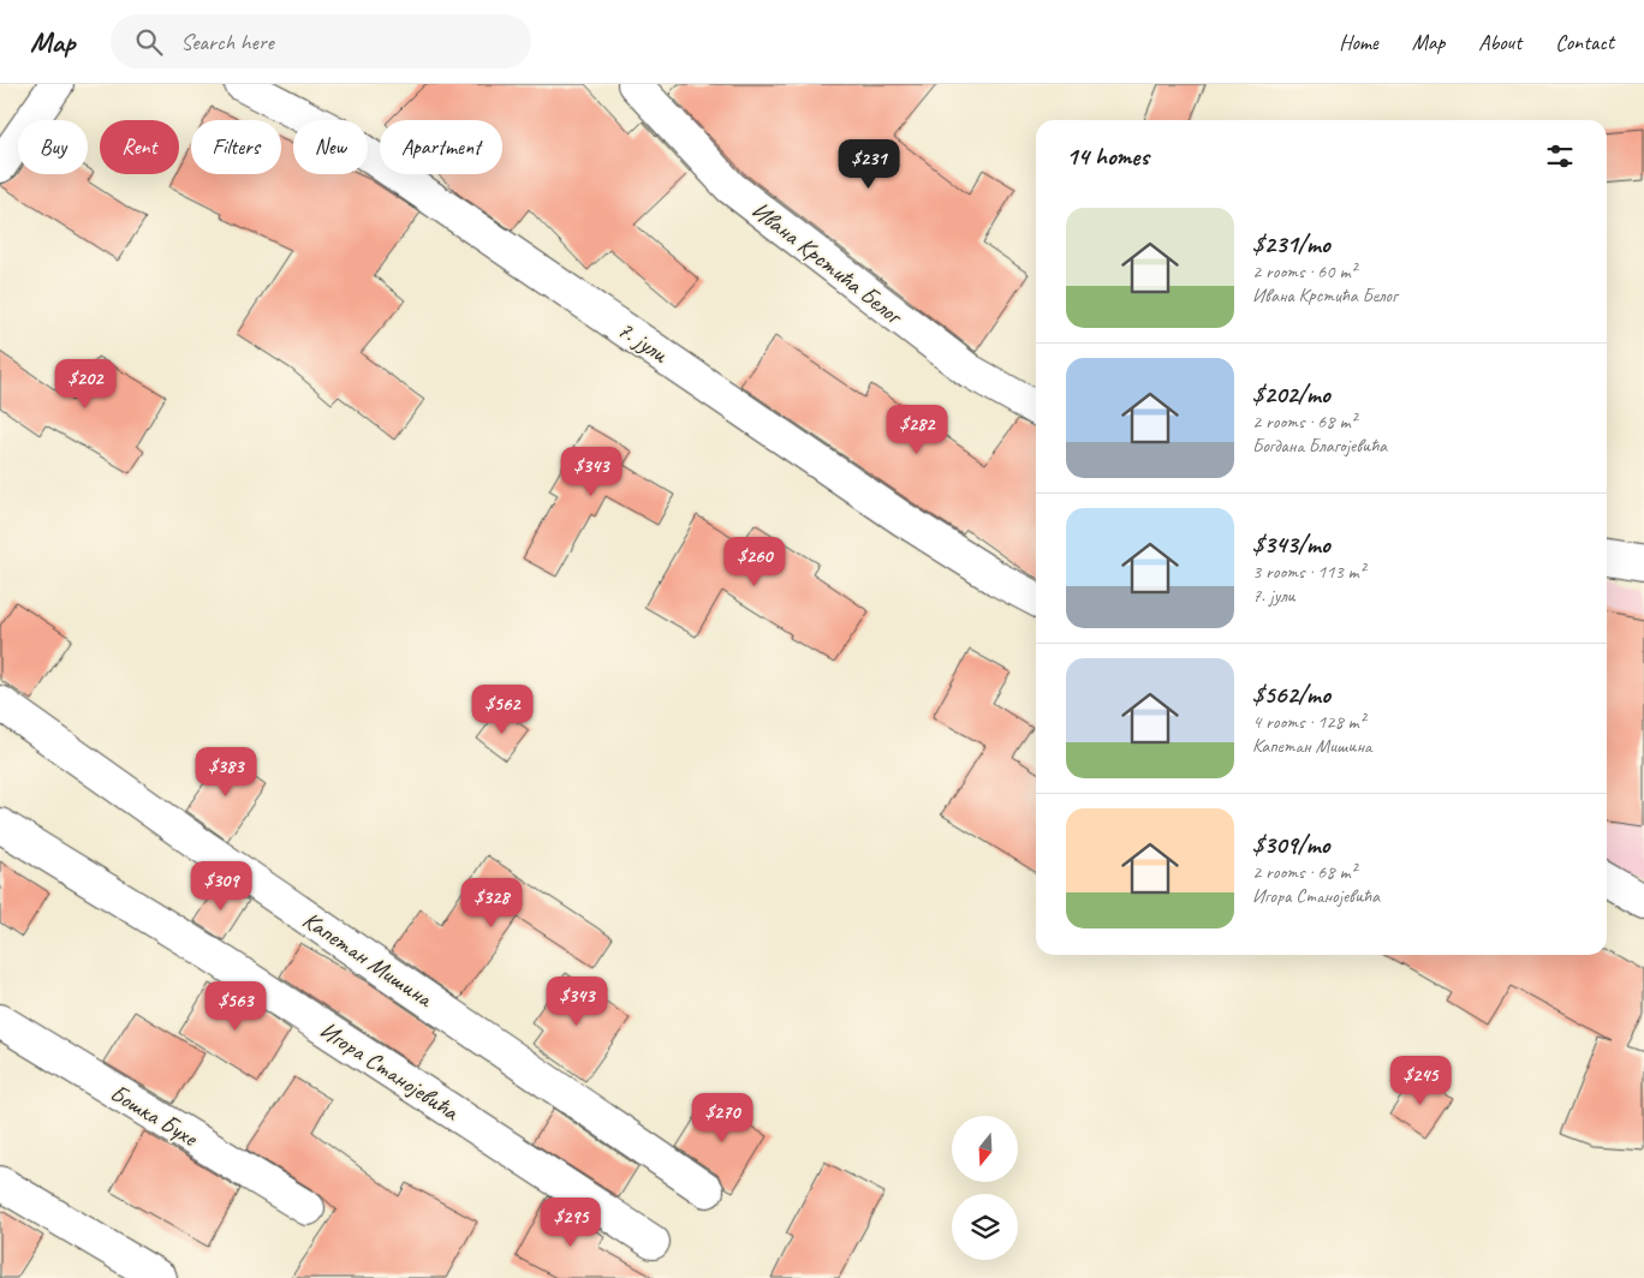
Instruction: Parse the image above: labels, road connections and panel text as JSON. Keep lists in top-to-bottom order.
{
  "streets": {
    "street": [
      "Ивана Крстића Белог",
      "7. јули",
      "Капетан Мишина",
      "Игора Станојевића",
      "Бошка Бухе"
    ]
  },
  "north": "bottom",
  "page": {
    "header": "Map",
    "search": "Search here",
    "nav": [
      "Home",
      "Map",
      "About",
      "Contact"
    ],
    "chip": [
      "Buy",
      "Rent",
      "Filters",
      "New",
      "Apartment"
    ],
    "heading": "14 homes",
    "price": [
      "$231",
      "$202",
      "$282",
      "$343",
      "$260",
      "$562",
      "$383",
      "$309",
      "$328",
      "$343",
      "$563",
      "$245",
      "$270",
      "$295"
    ],
    "list": [
      {
        "name": "$231/mo",
        "note": "2 rooms · 60 m² · Ивана Крстића Белог"
      },
      {
        "name": "$202/mo",
        "note": "2 rooms · 68 m² · Богдана Благојевића"
      },
      {
        "name": "$343/mo",
        "note": "3 rooms · 113 m² · 7. јули"
      },
      {
        "name": "$562/mo",
        "note": "4 rooms · 128 m² · Капетан Мишина"
      },
      {
        "name": "$309/mo",
        "note": "2 rooms · 68 m² · Игора Станојевића"
      }
    ]
  }
}
